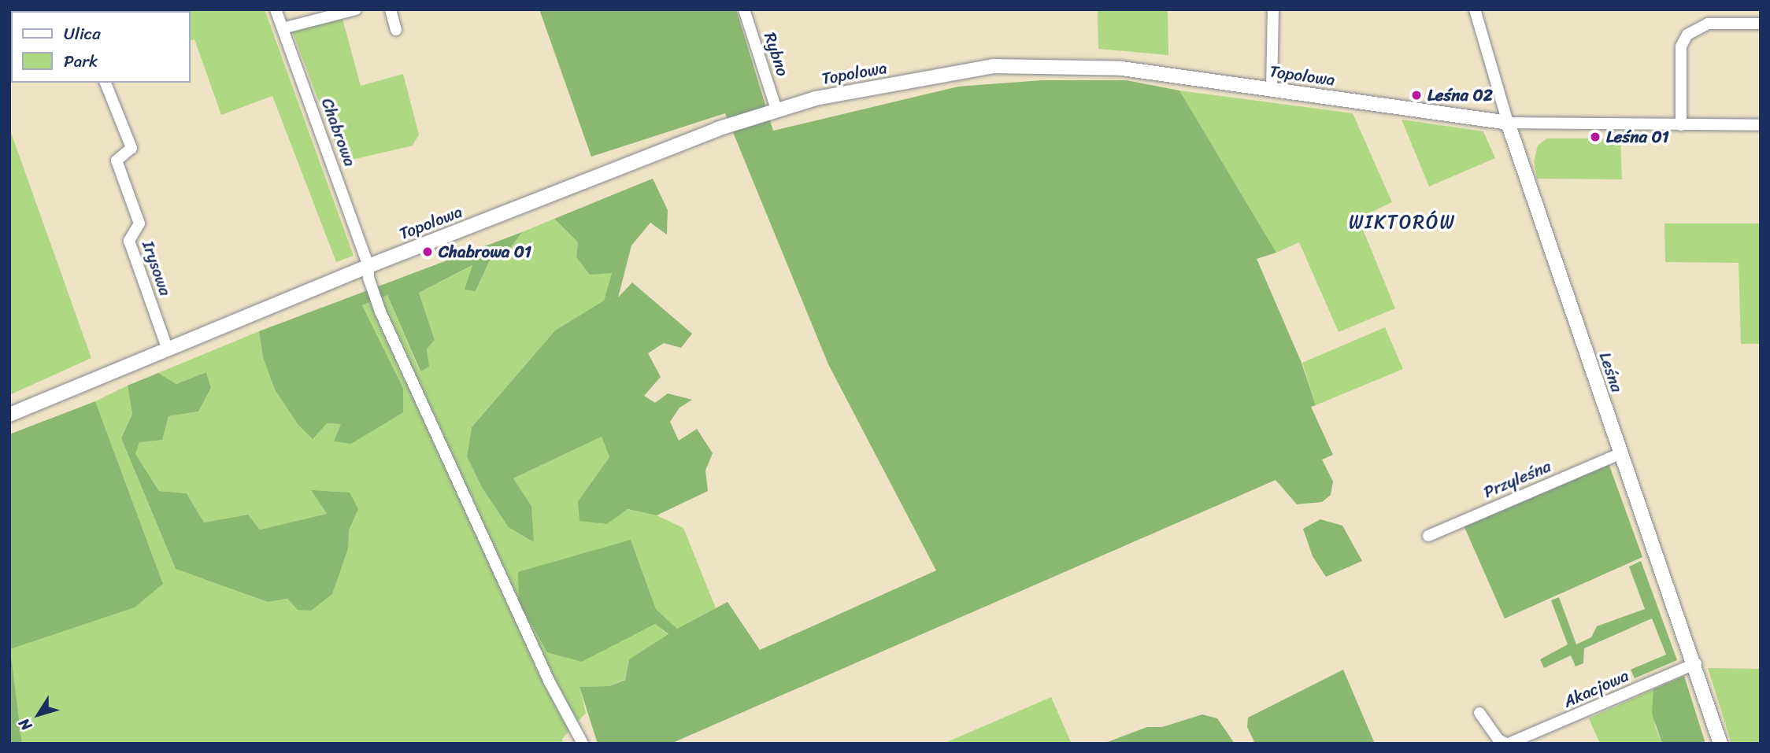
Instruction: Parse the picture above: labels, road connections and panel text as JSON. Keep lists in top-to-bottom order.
{
  "streets": {
    "street": [
      "Rybno",
      "Topolowa",
      "Chabrowa",
      "Irysowa",
      "Leśna",
      "Przyleśna",
      "Akacjowa"
    ]
  },
  "crossings": [
    ["Rybno", "Topolowa"],
    ["Topolowa", "Chabrowa"],
    ["Topolowa", "Irysowa"],
    ["Topolowa", "Leśna"],
    ["Leśna", "Przyleśna"],
    ["Leśna", "Akacjowa"]
  ],
  "districts": ["WIKTORÓW"],
  "places": ["Leśna 02", "Leśna 01", "Chabrowa 01"],
  "legend": ["Ulica", "Park"],
  "north": "bottom left"
}
